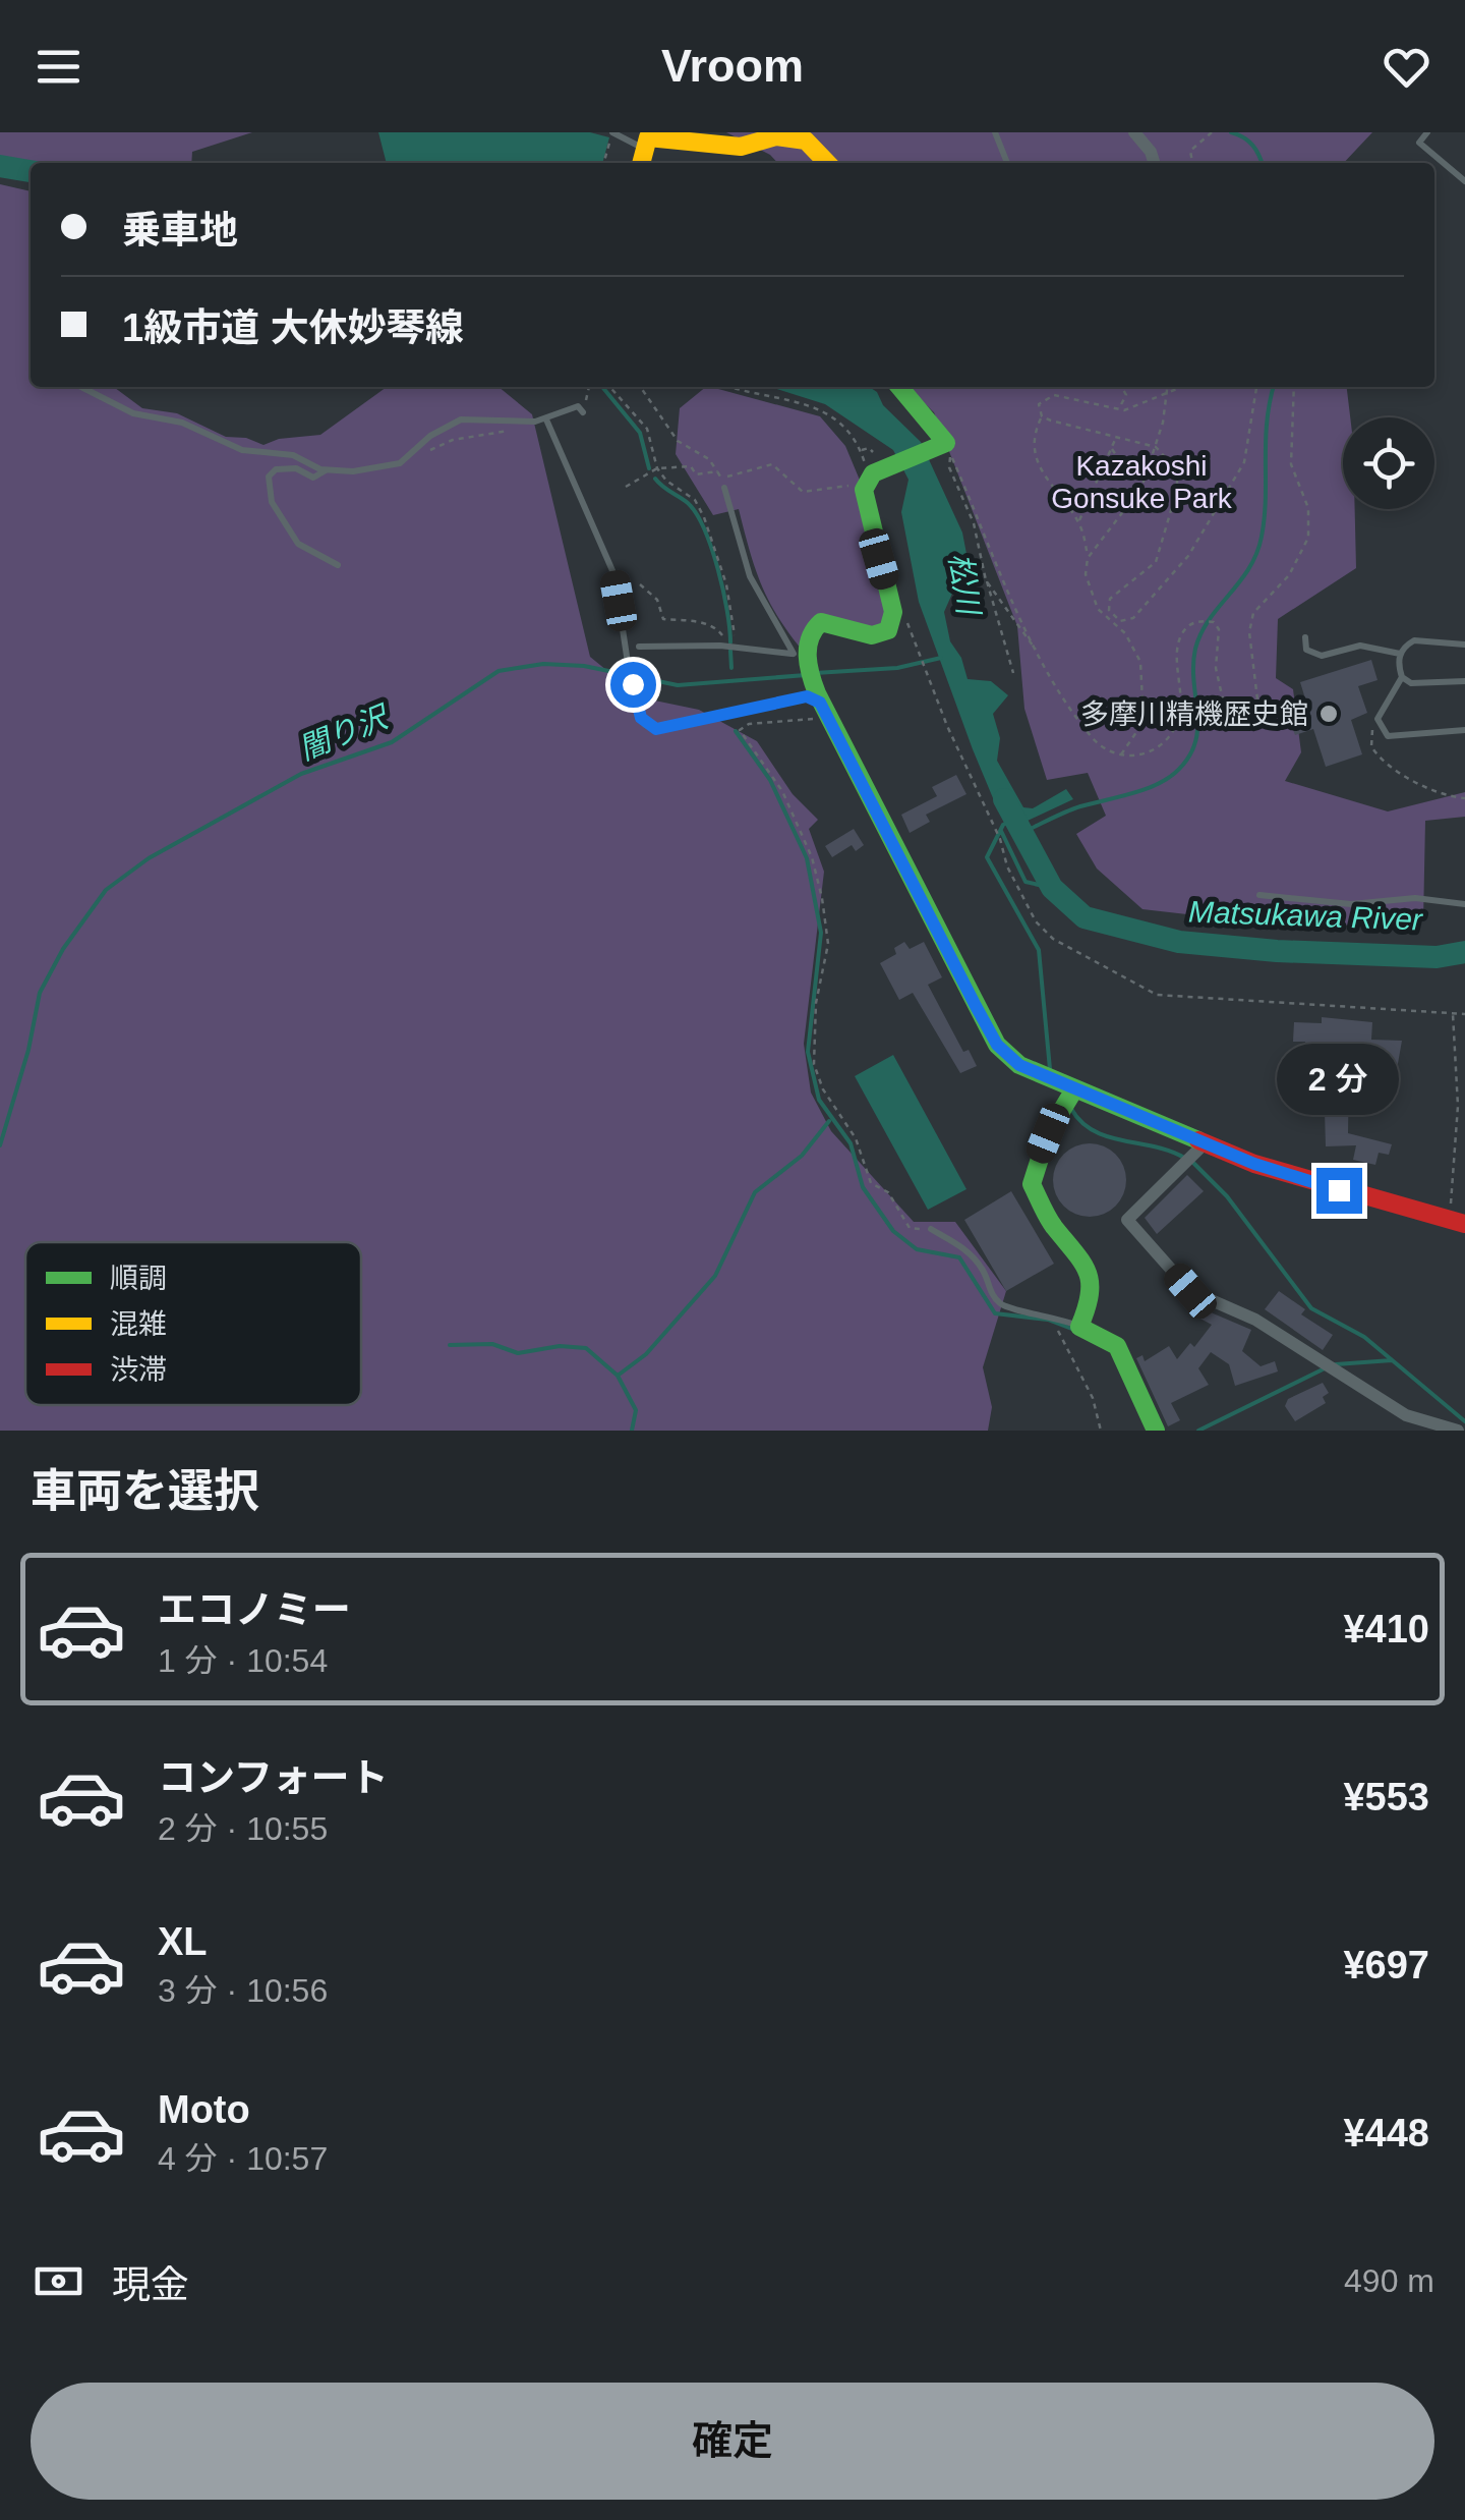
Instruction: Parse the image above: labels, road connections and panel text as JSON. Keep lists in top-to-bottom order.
{
  "water": ["松川", "闇り沢", "Matsukawa River"],
  "parks": ["Kazakoshi Gonsuke Park"],
  "places": ["多摩川精機歴史館"],
  "legend": ["順調", "混雑", "渋滞"],
  "page": {
    "header": "Vroom",
    "banner": ["乗車地", "1級市道 大休妙琴線"],
    "bubble": "2 分",
    "heading": "車両を選択",
    "list": [
      {
        "name": "エコノミー",
        "note": "1 分 · 10:54",
        "value": "¥410"
      },
      {
        "name": "コンフォート",
        "note": "2 分 · 10:55",
        "value": "¥553"
      },
      {
        "name": "XL",
        "note": "3 分 · 10:56",
        "value": "¥697"
      },
      {
        "name": "Moto",
        "note": "4 分 · 10:57",
        "value": "¥448"
      }
    ],
    "pay": ["現金", "490 m"],
    "buttons": "確定"
  }
}
